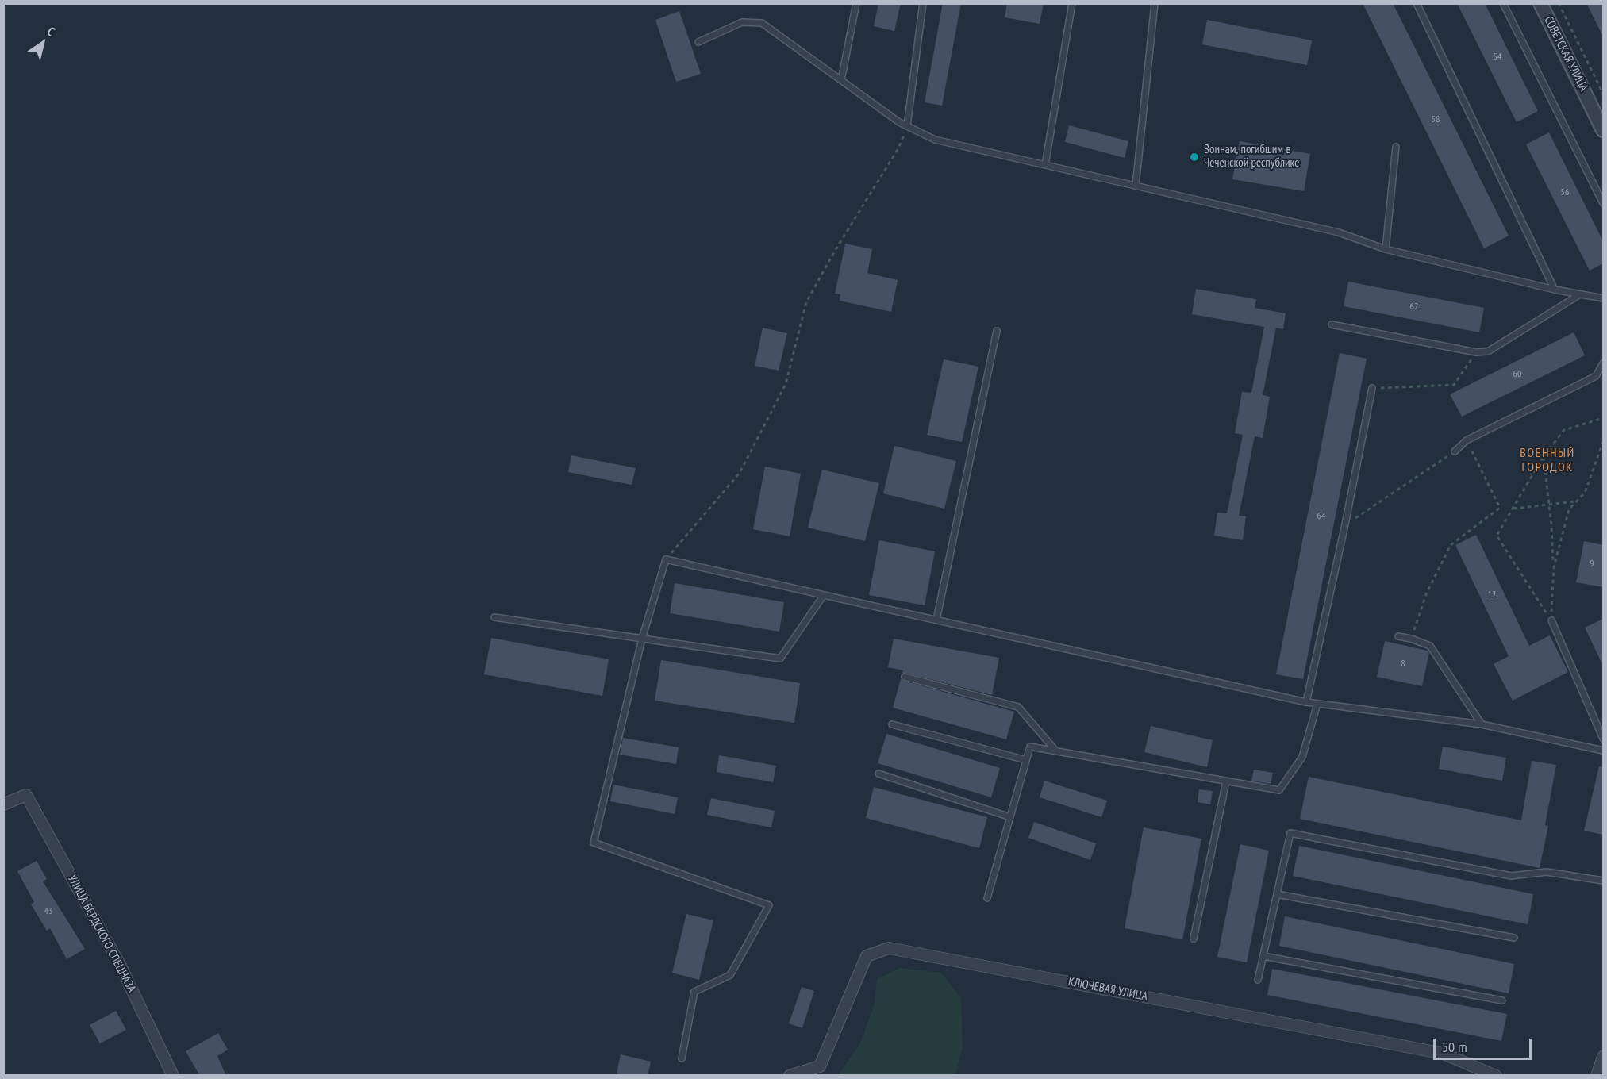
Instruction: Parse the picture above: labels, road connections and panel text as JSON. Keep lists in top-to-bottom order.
{
  "streets": {
    "street": ["СОВЕТСКАЯ УЛИЦА", "УЛИЦА БЕРДСКОГО СПЕЦНАЗА", "КЛЮЧЕВАЯ УЛИЦА"]
  },
  "districts": ["ВОЕННЫЙ ГОРОДОК"],
  "places": ["Воинам, погибшим в Чеченской республике"],
  "house_numbers": [
    "54",
    "58",
    "56",
    "62",
    "60",
    "64",
    "9",
    "12",
    "8",
    "43"
  ],
  "scale_bar": "50 m",
  "north": "top right"
}
